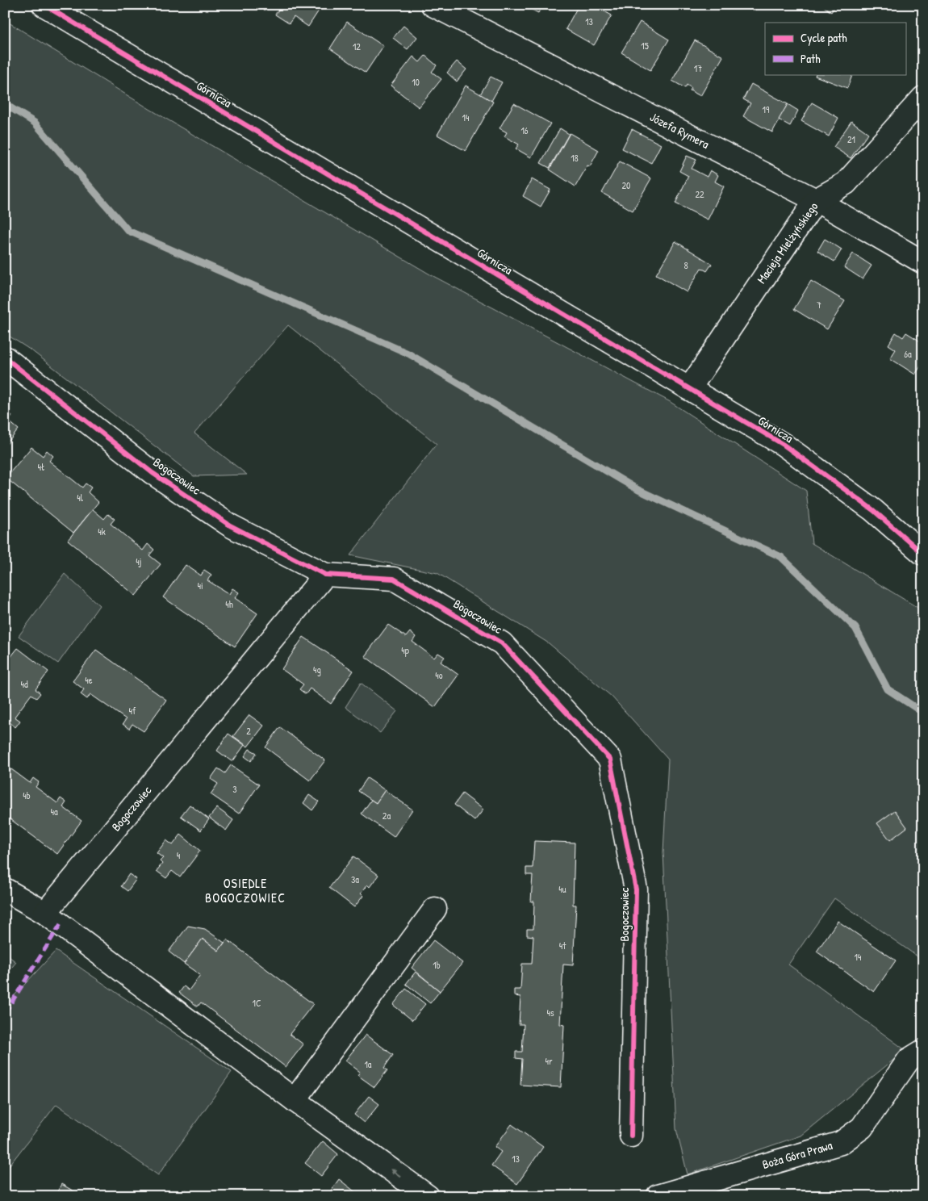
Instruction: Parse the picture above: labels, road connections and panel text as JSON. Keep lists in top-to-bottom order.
{
  "streets": {
    "street": [
      "Górnicza",
      "Józefa Rymera",
      "Macieja Mielżyńskiego",
      "Bogoczowiec",
      "Boża Góra Prawa"
    ]
  },
  "crossings": [
    ["Górnicza", "Macieja Mielżyńskiego"],
    ["Józefa Rymera", "Macieja Mielżyńskiego"]
  ],
  "districts": ["OSIEDLE BOGOCZOWIEC"],
  "house_numbers": [
    "13",
    "15",
    "12",
    "17",
    "10",
    "19",
    "14",
    "16",
    "21",
    "18",
    "20",
    "22",
    "8",
    "7",
    "6a",
    "4ł",
    "4l",
    "4k",
    "4j",
    "4i",
    "4h",
    "4p",
    "4g",
    "4o",
    "4e",
    "4d",
    "4f",
    "2",
    "3",
    "4b",
    "4a",
    "2a",
    "4",
    "3a",
    "4u",
    "4t",
    "14",
    "1b",
    "1C",
    "4s",
    "4r",
    "1a",
    "13"
  ],
  "legend": ["Cycle path", "Path"]
}
